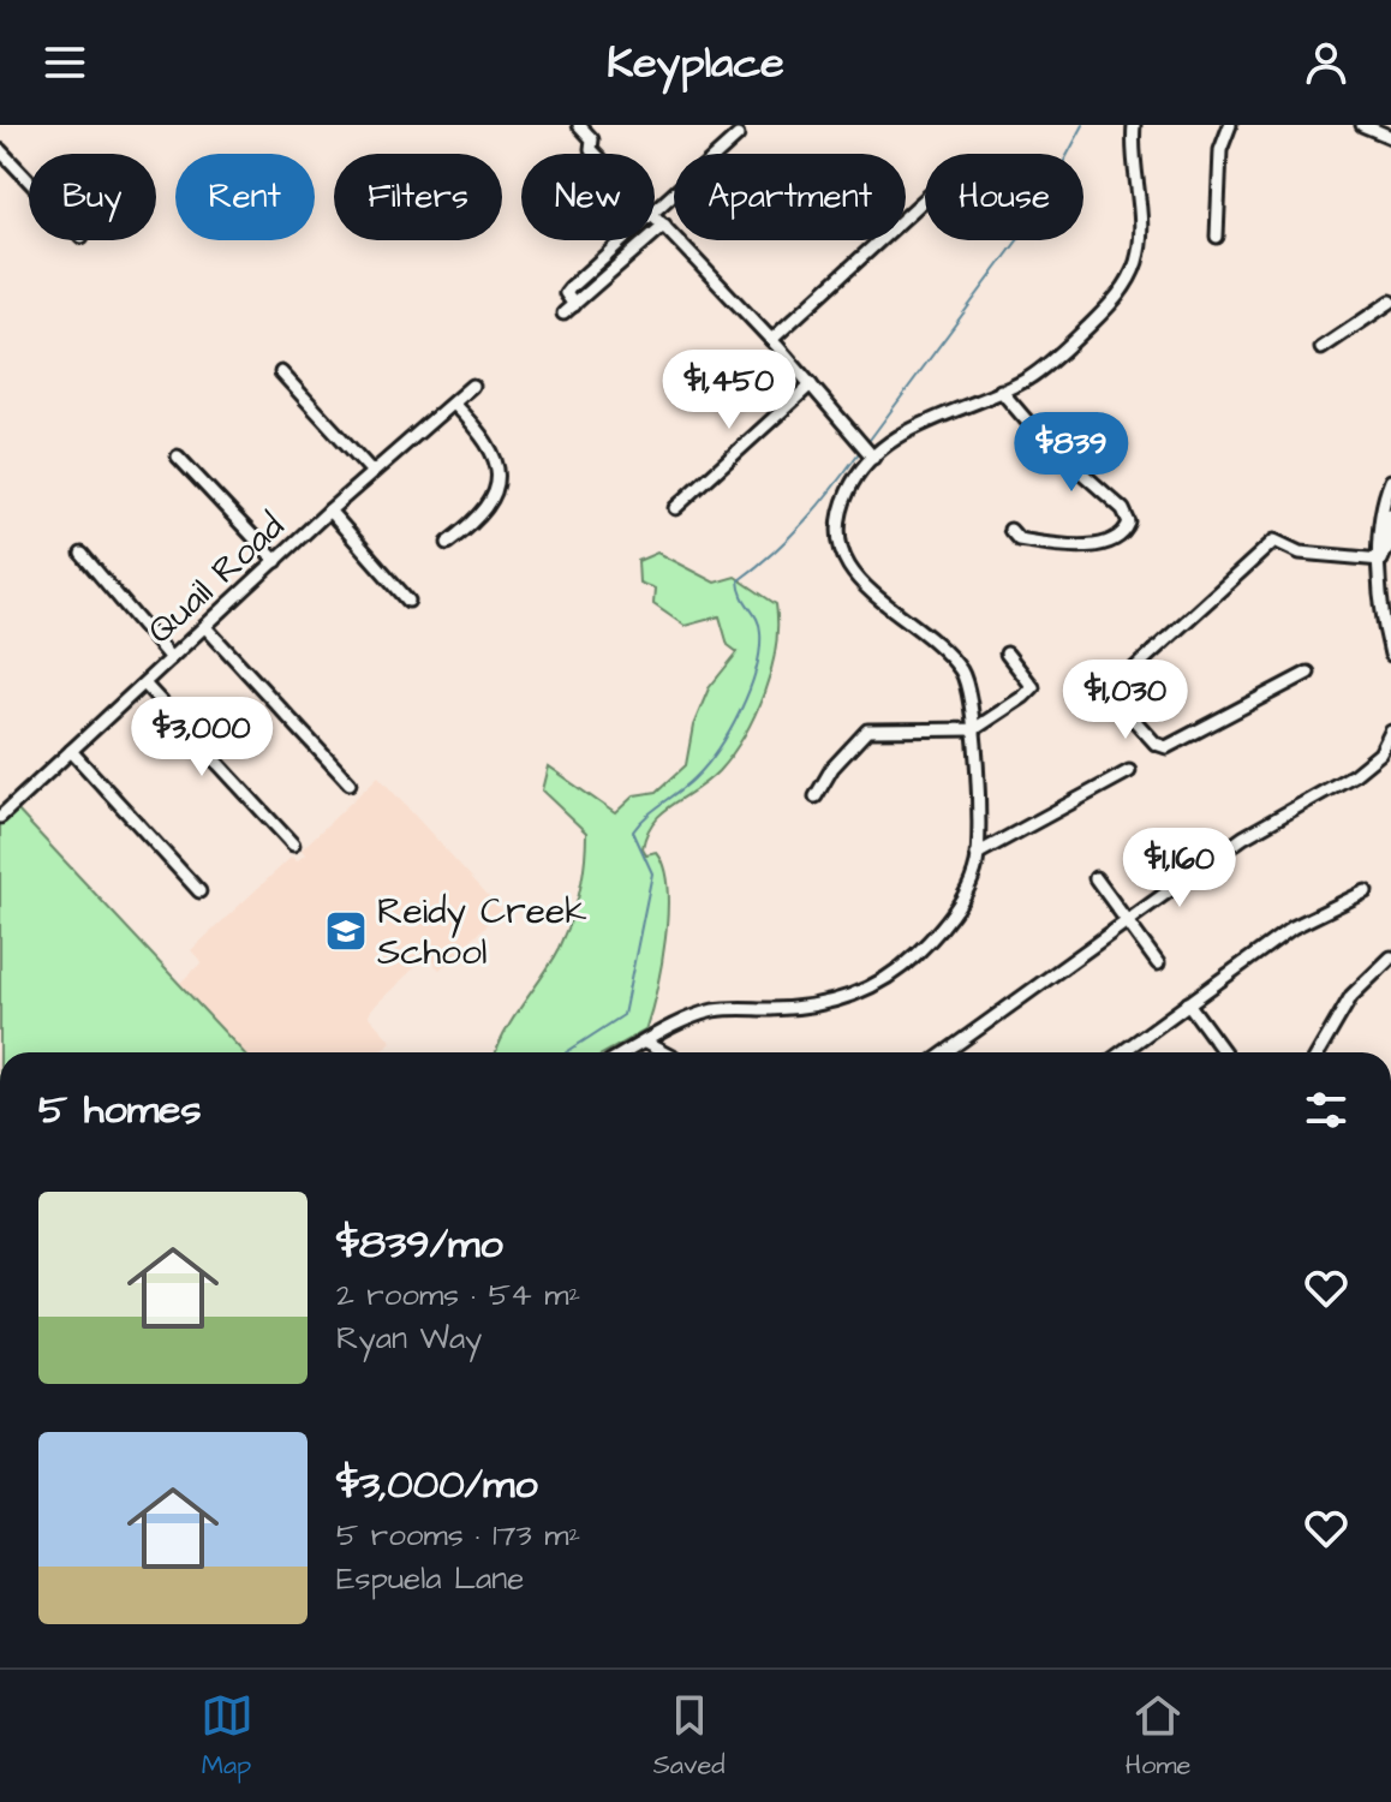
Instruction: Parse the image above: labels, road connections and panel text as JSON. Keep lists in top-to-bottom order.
{
  "streets": {
    "street": ["Quail Road"]
  },
  "places": {
    "school or university": ["Reidy Creek School"]
  },
  "page": {
    "header": "Keyplace",
    "chip": [
      "Buy",
      "Rent",
      "Filters",
      "New",
      "Apartment",
      "House"
    ],
    "price": [
      "$1,450",
      "$839",
      "$1,030",
      "$3,000",
      "$1,160"
    ],
    "heading": "5 homes",
    "list": [
      {
        "name": "$839/mo",
        "note": "2 rooms · 54 m² · Ryan Way"
      },
      {
        "name": "$3,000/mo",
        "note": "5 rooms · 173 m² · Espuela Lane"
      }
    ],
    "tabs": ["Map", "Saved", "Home"]
  }
}
